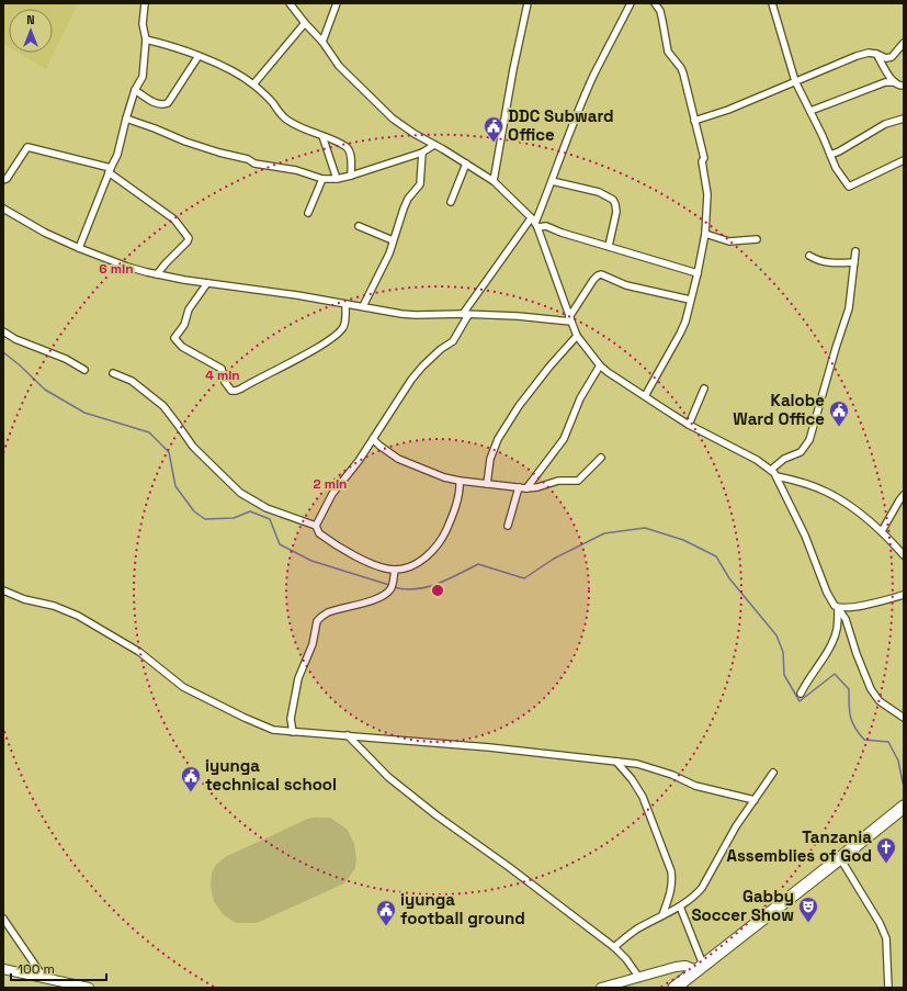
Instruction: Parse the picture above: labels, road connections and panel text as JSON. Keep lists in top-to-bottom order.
{
  "places": {
    "public building": [
      "DDC Subward Office",
      "Kalobe Ward Office",
      "iyunga technical school",
      "iyunga football ground"
    ],
    "church": ["Tanzania Assemblies of God"],
    "theatre": ["Gabby Soccer Show"]
  },
  "scale_bar": "100 m",
  "north": "top",
  "rings": ["6 min", "4 min", "2 min"]
}
